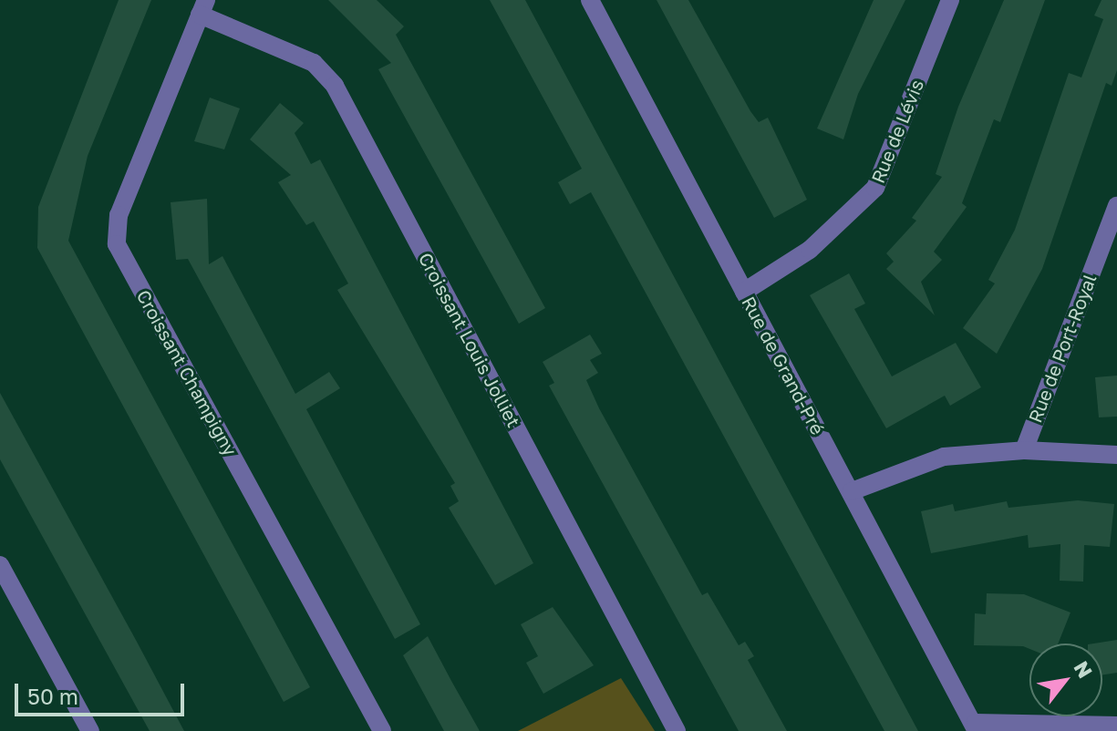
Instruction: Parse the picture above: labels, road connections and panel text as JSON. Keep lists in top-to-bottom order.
{
  "streets": {
    "street": [
      "Rue de Lévis",
      "Croissant Louis Jolliet",
      "Rue de Port-Royal",
      "Rue de Grand-Pré",
      "Croissant Champigny"
    ]
  },
  "crossings": [
    ["Rue de Lévis", "Rue de Grand-Pré"],
    ["Croissant Louis Jolliet", "Croissant Champigny"]
  ],
  "scale_bar": "50 m",
  "north": "top right"
}
